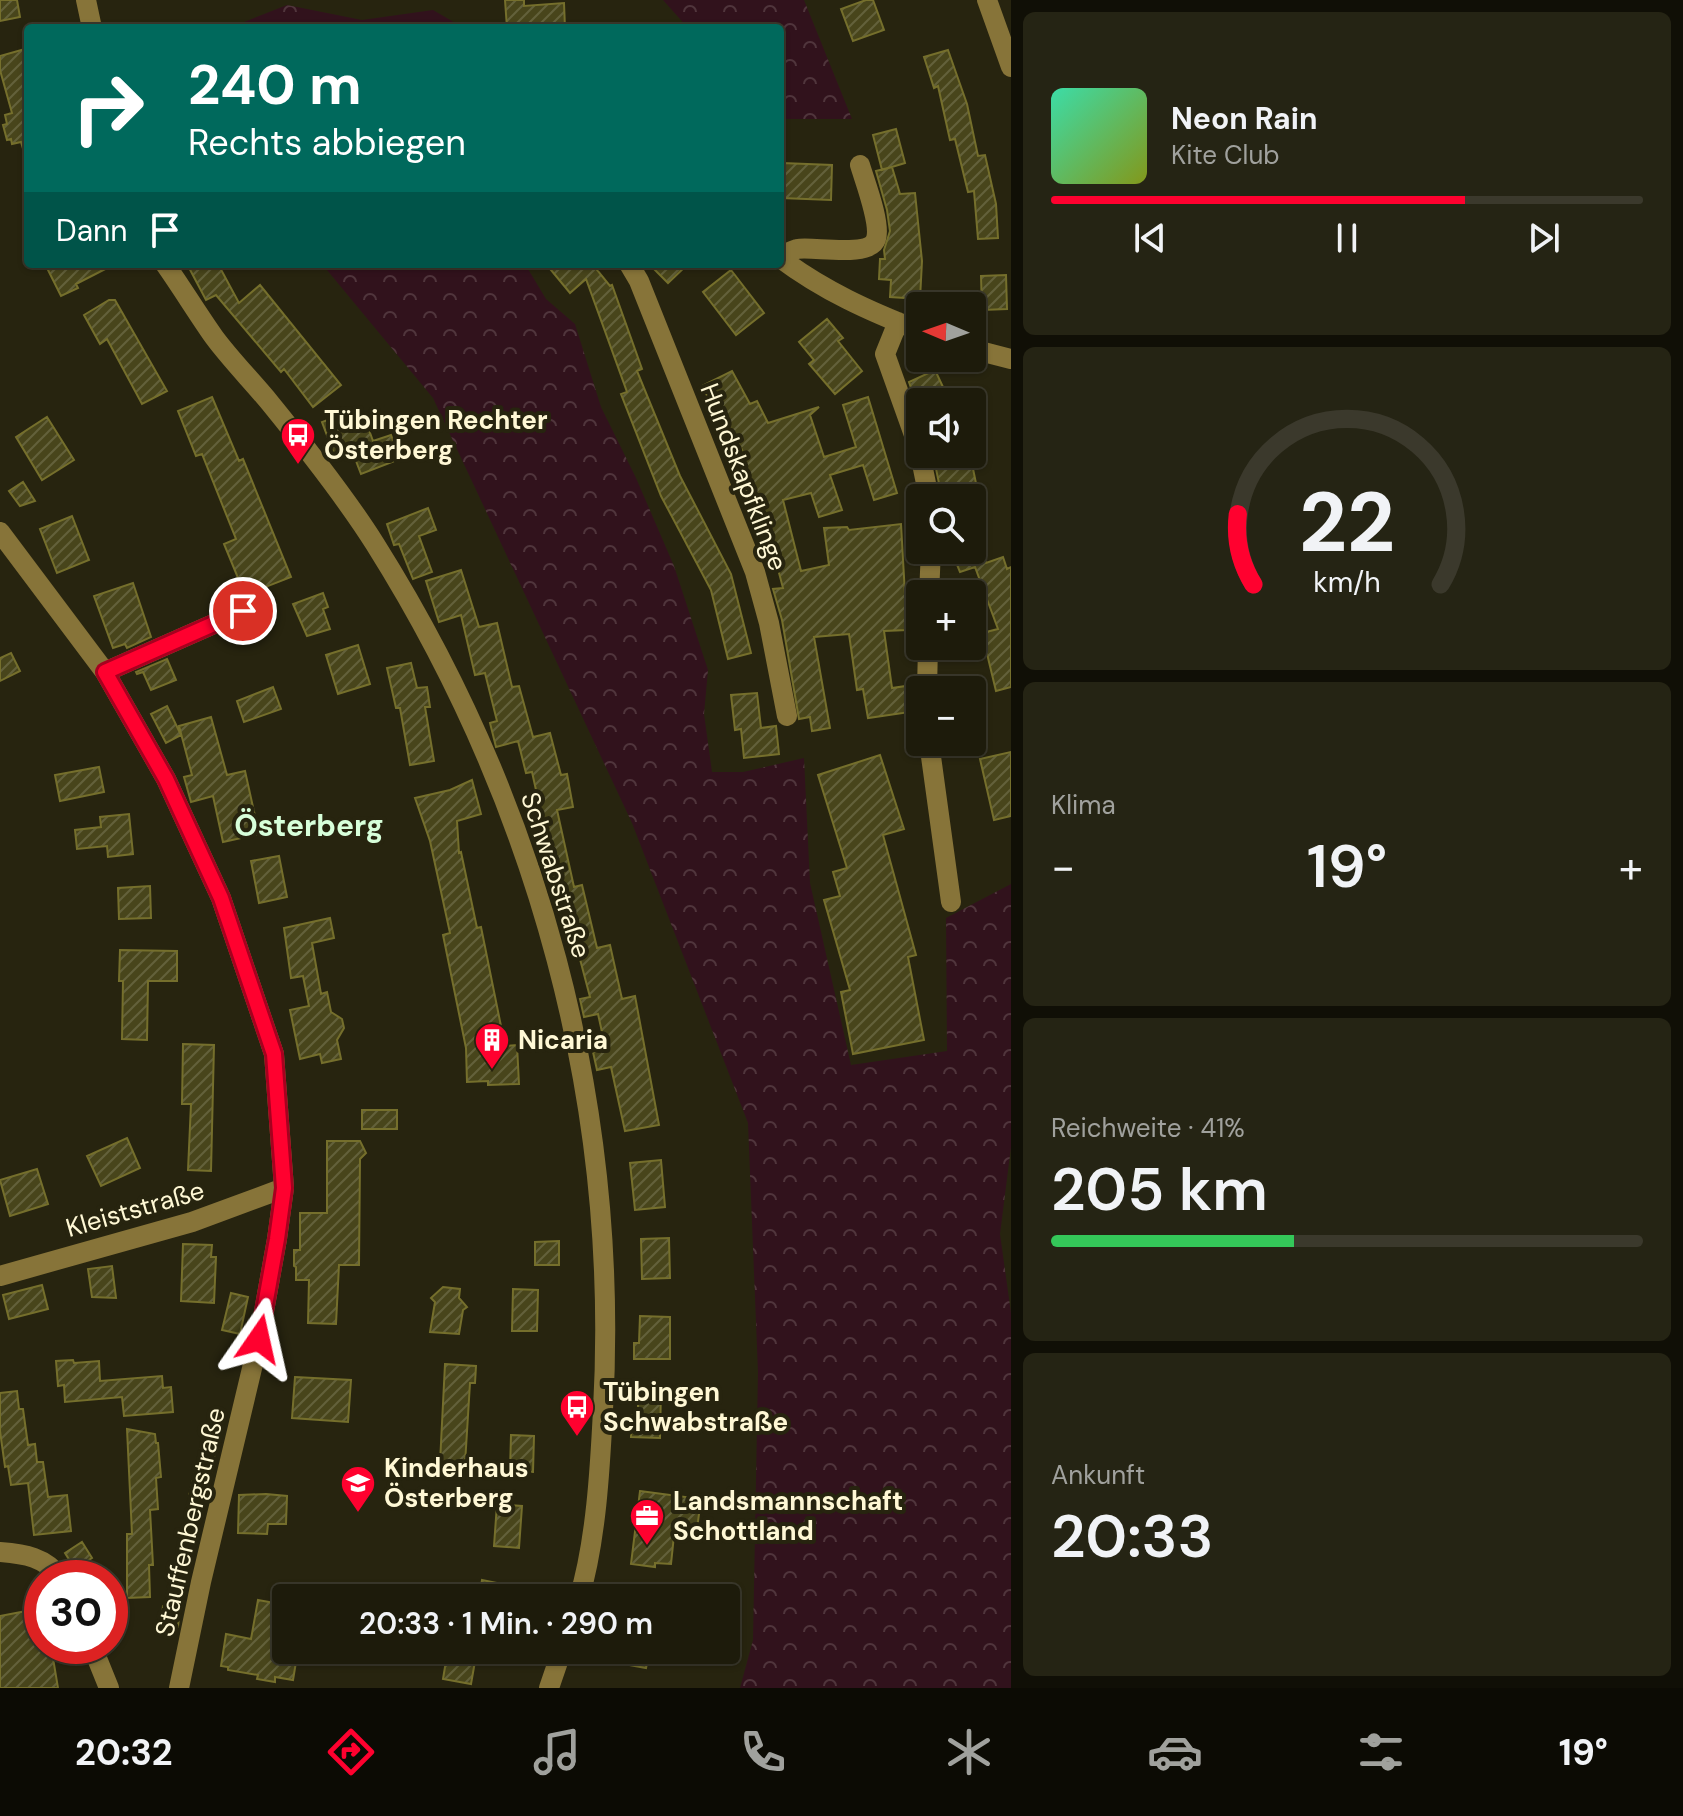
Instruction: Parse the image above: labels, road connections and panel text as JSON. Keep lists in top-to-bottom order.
{
  "streets": {
    "street": [
      "Hundskapfklinge",
      "Schwabstraße",
      "Kleiststraße",
      "Stauffenbergstraße"
    ]
  },
  "crossings": [
    ["Kleiststraße", "Stauffenbergstraße"]
  ],
  "districts": ["Österberg"],
  "places": {
    "bus stop": ["Tübingen Rechter Österberg", "Tübingen Schwabstraße"],
    "building": ["Nicaria"],
    "school or university": ["Kinderhaus Österberg"],
    "office": ["Landsmannschaft Schottland"]
  },
  "north": "left",
  "page": {
    "turn": ["240 m", "Rechts abbiegen"],
    "song": ["Neon Rain", "Kite Club"],
    "then": "Dann",
    "map_buttons": ["+", "−"],
    "tile": [
      "Klima",
      ["Reichweite · 41%", "205 km"],
      ["Ankunft", "20:33"]
    ],
    "heat": ["−", "19°", "+"],
    "limit": "30",
    "trip": "20:33 · 1 Min. · 290 m",
    "tabs": ["20:32", "19°"],
    "gauge": ["22", "km/h"]
  }
}
